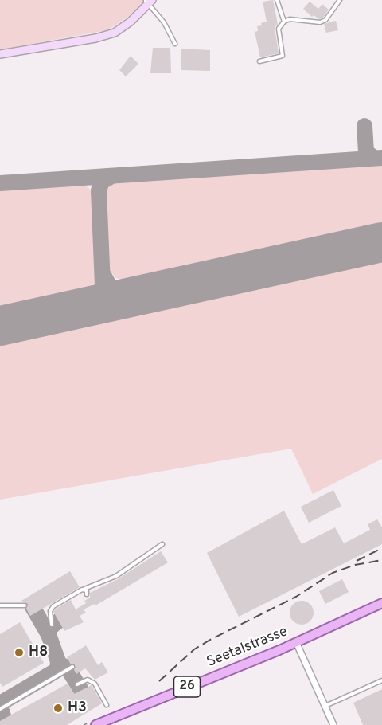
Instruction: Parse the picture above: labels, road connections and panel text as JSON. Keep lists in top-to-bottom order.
{
  "streets": {
    "main road": ["Seetalstrasse", "26"]
  },
  "places": ["H8", "H3"]
}
